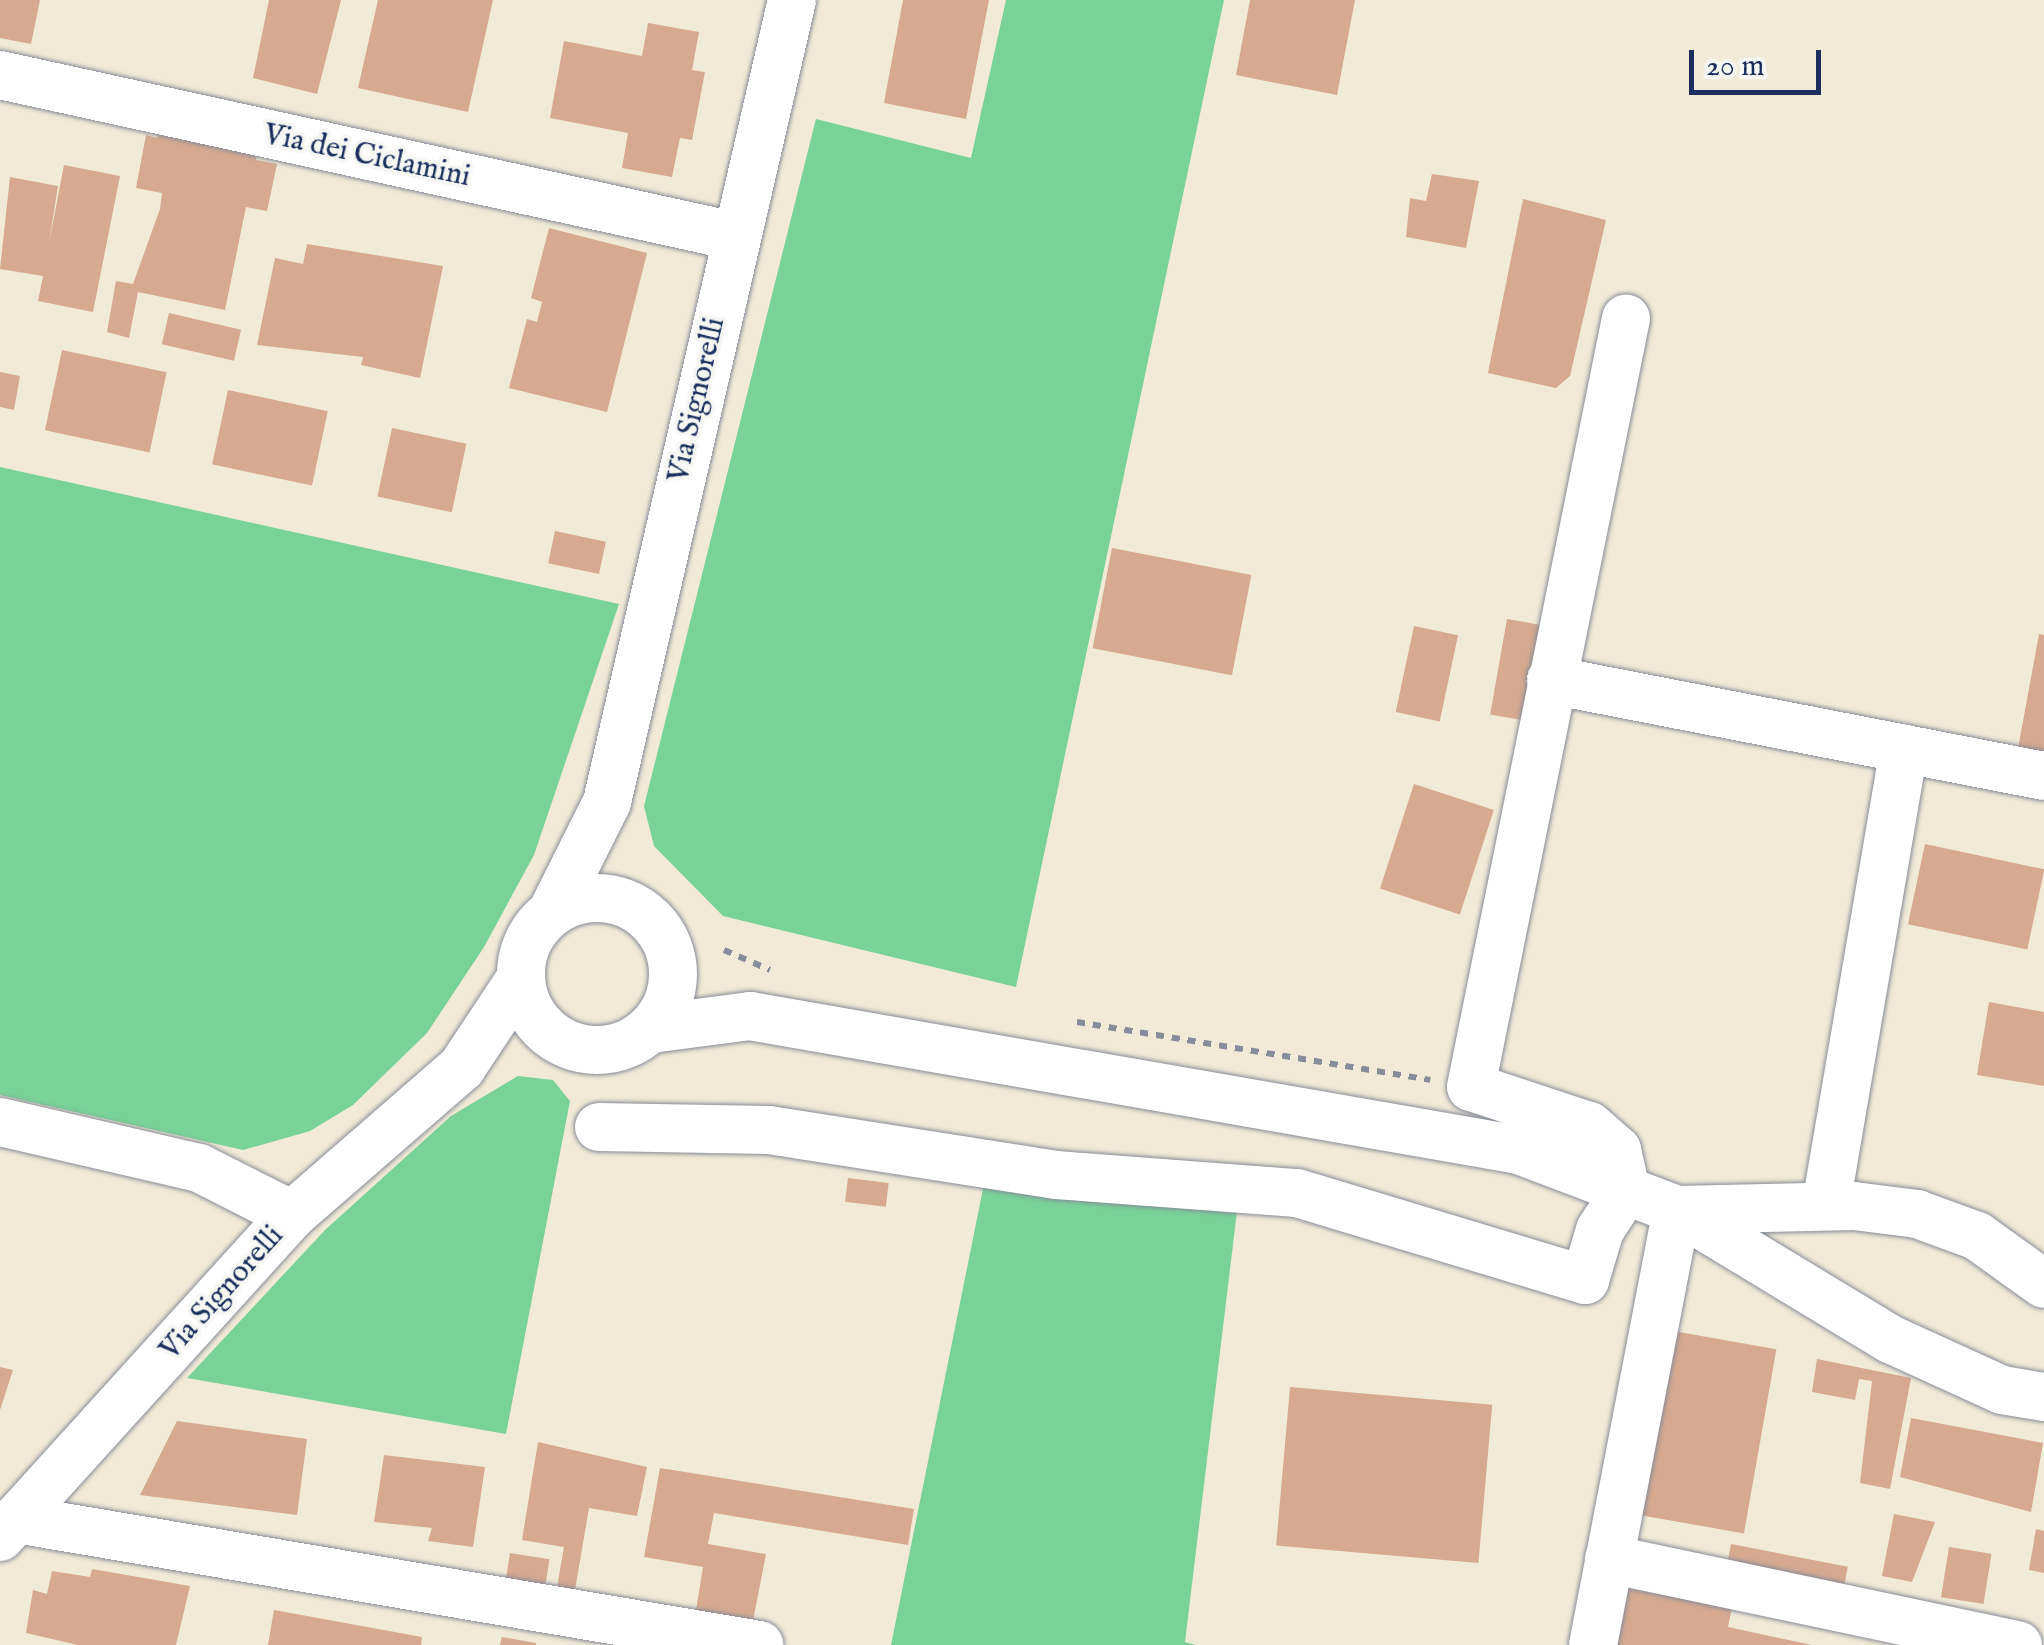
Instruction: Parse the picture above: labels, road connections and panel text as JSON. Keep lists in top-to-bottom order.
{
  "streets": {
    "street": ["Via dei Ciclamini", "Via Signorelli"]
  },
  "crossings": [
    ["Via dei Ciclamini", "Via Signorelli"]
  ],
  "scale_bar": "20 m"
}
